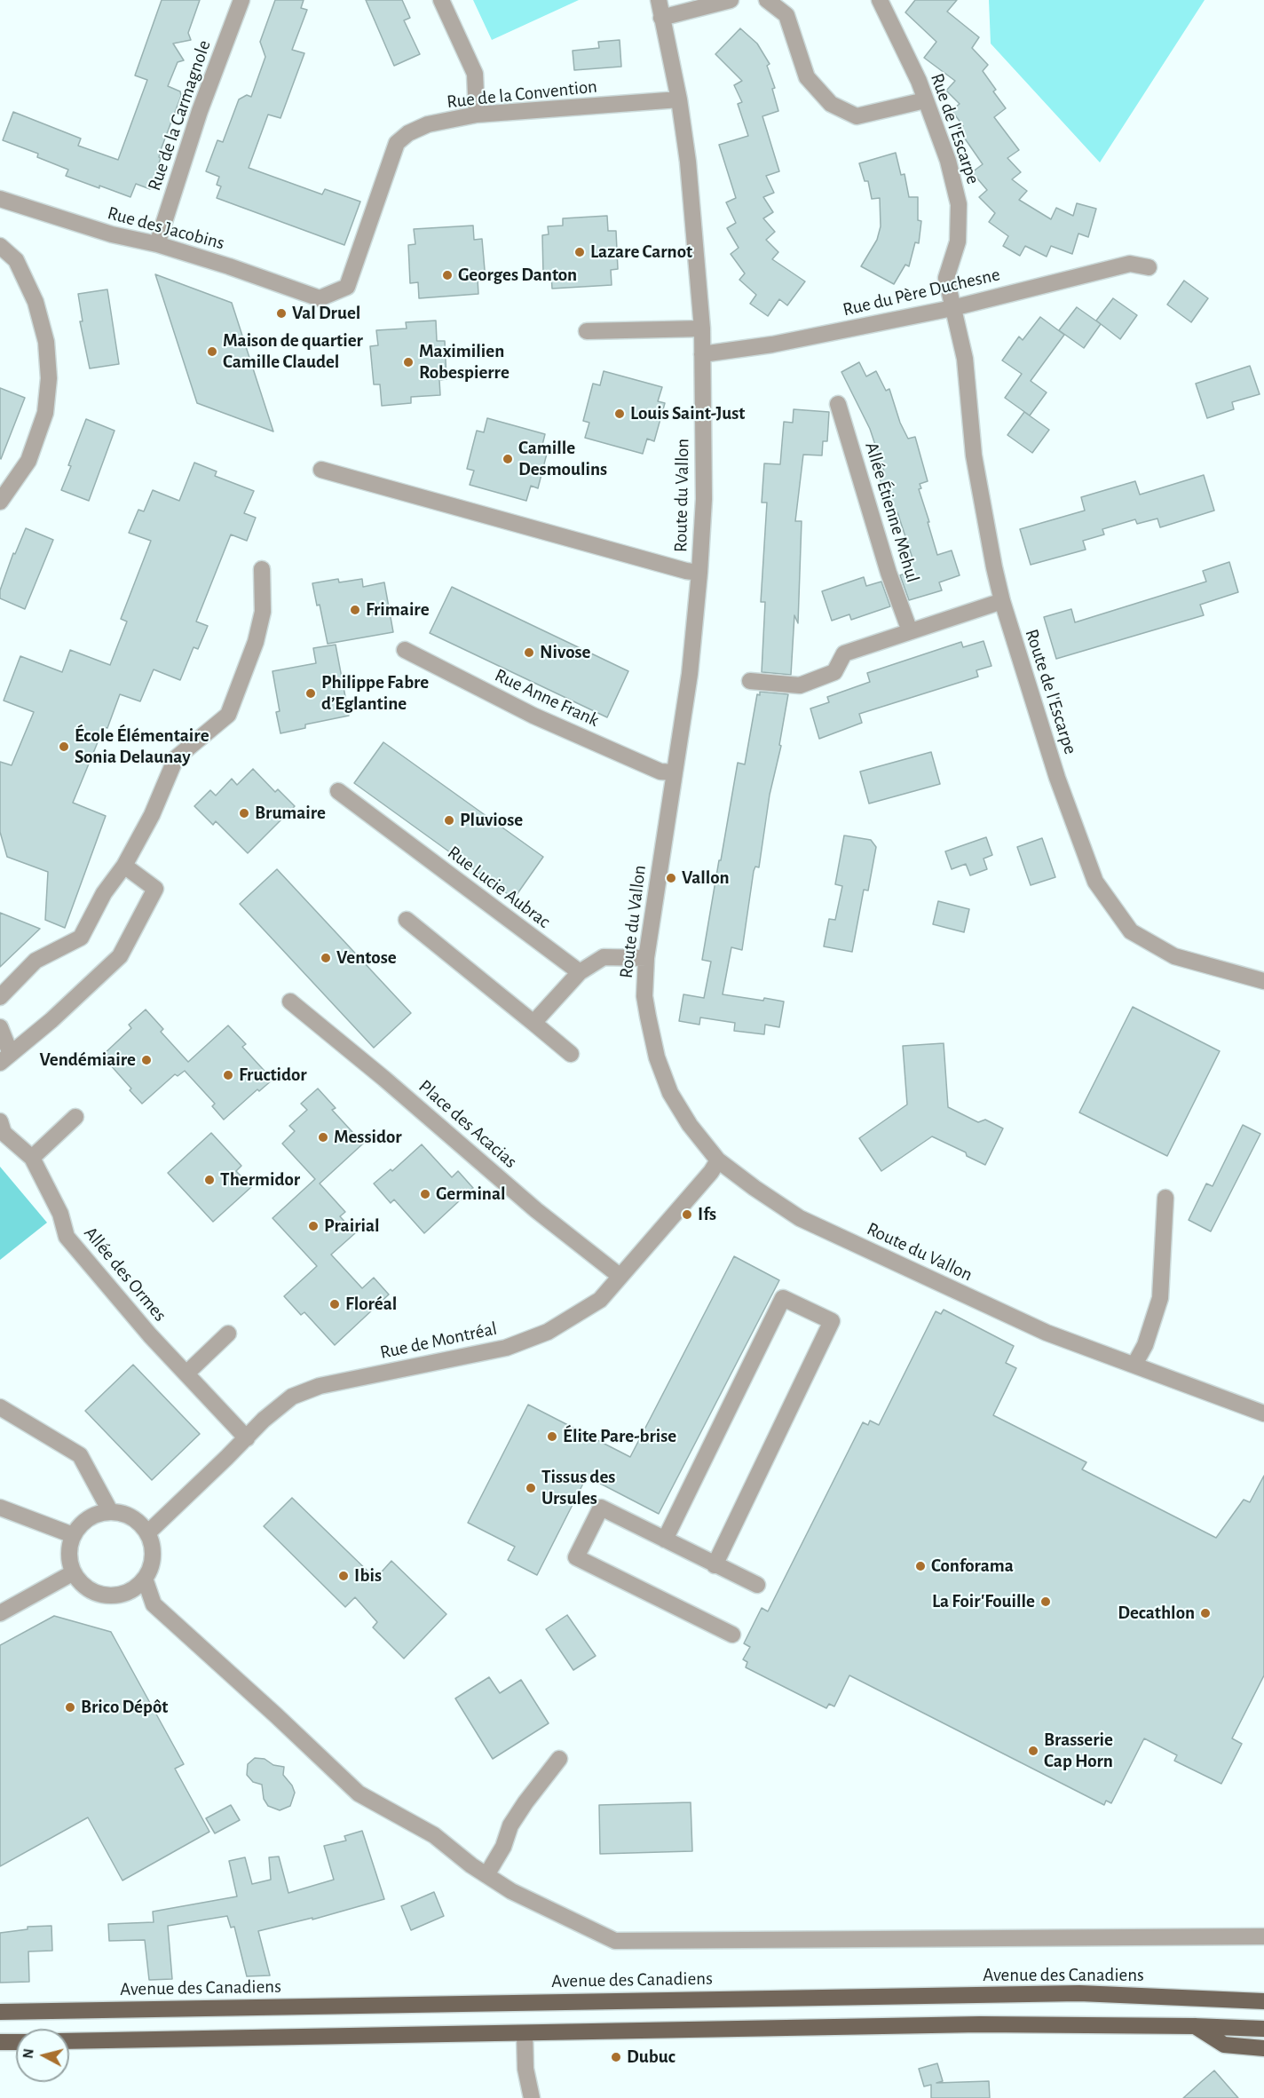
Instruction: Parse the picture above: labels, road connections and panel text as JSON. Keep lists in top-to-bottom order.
{
  "streets": {
    "main road": ["Avenue des Canadiens"],
    "street": [
      "Rue de la Convention",
      "Rue de la Carmagnole",
      "Rue de l'Escarpe",
      "Rue des Jacobins",
      "Rue du Père Duchesne",
      "Route du Vallon",
      "Allée Étienne Mehul",
      "Route de l'Escarpe",
      "Rue Anne Frank",
      "Rue Lucie Aubrac",
      "Place des Acacias",
      "Allée des Ormes",
      "Rue de Montréal"
    ]
  },
  "crossings": [
    ["Rue de la Convention", "Rue des Jacobins"],
    ["Rue de la Convention", "Route du Vallon"],
    ["Rue de la Carmagnole", "Rue des Jacobins"],
    ["Rue de l'Escarpe", "Rue du Père Duchesne"],
    ["Rue de l'Escarpe", "Route de l'Escarpe"],
    ["Rue du Père Duchesne", "Route du Vallon"],
    ["Rue du Père Duchesne", "Route de l'Escarpe"],
    ["Route du Vallon", "Rue Anne Frank"],
    ["Route du Vallon", "Rue de Montréal"],
    ["Place des Acacias", "Rue de Montréal"],
    ["Allée des Ormes", "Rue de Montréal"]
  ],
  "places": [
    "Lazare Carnot",
    "Georges Danton",
    "Val Druel",
    "Maison de quartier Camille Claudel",
    "Maximilien Robespierre",
    "Louis Saint-Just",
    "Camille Desmoulins",
    "Frimaire",
    "Nivose",
    "Philippe Fabre d’Eglantine",
    "École Élémentaire Sonia Delaunay",
    "Brumaire",
    "Pluviose",
    "Vallon",
    "Ventose",
    "Vendémiaire",
    "Fructidor",
    "Messidor",
    "Thermidor",
    "Germinal",
    "Ifs",
    "Prairial",
    "Floréal",
    "Élite Pare-brise",
    "Tissus des Ursules",
    "Conforama",
    "Ibis",
    "La Foir'Fouille",
    "Decathlon",
    "Brico Dépôt",
    "Brasserie Cap Horn",
    "Dubuc"
  ],
  "north": "left"
}
